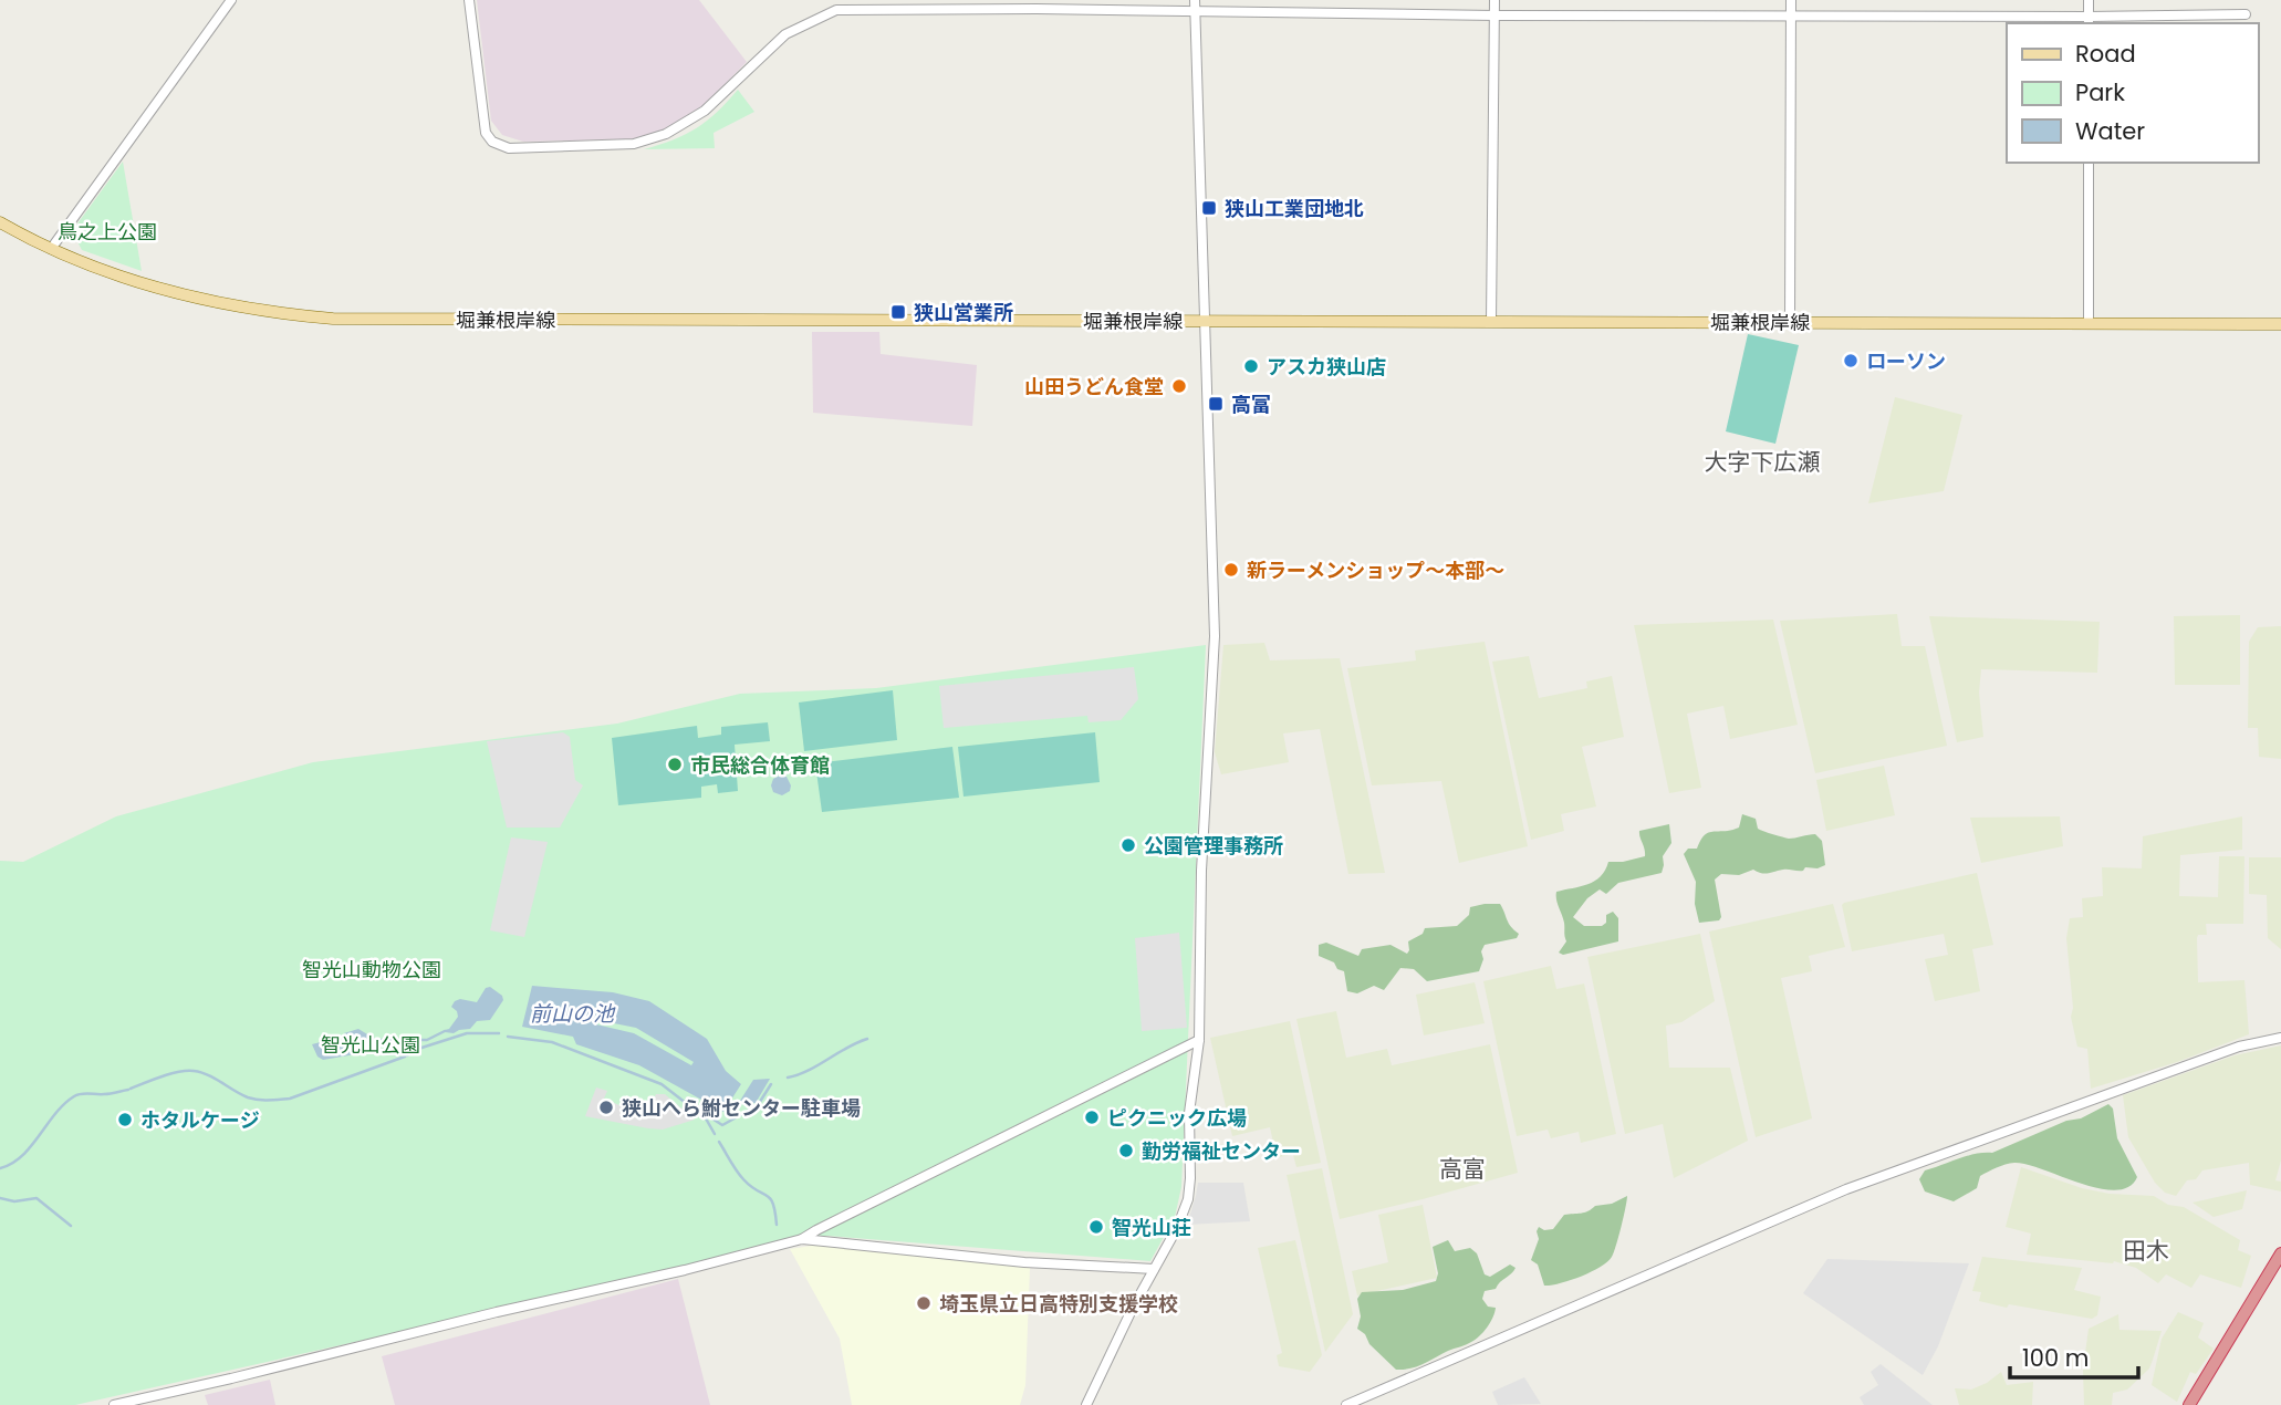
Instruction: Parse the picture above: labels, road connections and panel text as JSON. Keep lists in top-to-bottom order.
{
  "streets": {
    "main road": ["堀兼根岸線"]
  },
  "districts": ["大字下広瀬", "高富", "田木"],
  "water": ["前山の池"],
  "parks": ["鳥之上公園", "智光山動物公園", "智光山公園"],
  "places": {
    "transit": ["狭山工業団地北", "狭山営業所", "高富"],
    "other": [
      "ローソン",
      "アスカ狭山店",
      "山田うどん食堂",
      "新ラーメンショップ～本部～",
      "市民総合体育館",
      "公園管理事務所",
      "狭山へら鮒センター駐車場",
      "ピクニック広場",
      "ホタルケージ",
      "勤労福祉センター",
      "智光山荘",
      "埼玉県立日高特別支援学校"
    ]
  },
  "legend": ["Road", "Park", "Water"],
  "scale_bar": "100 m"
}
